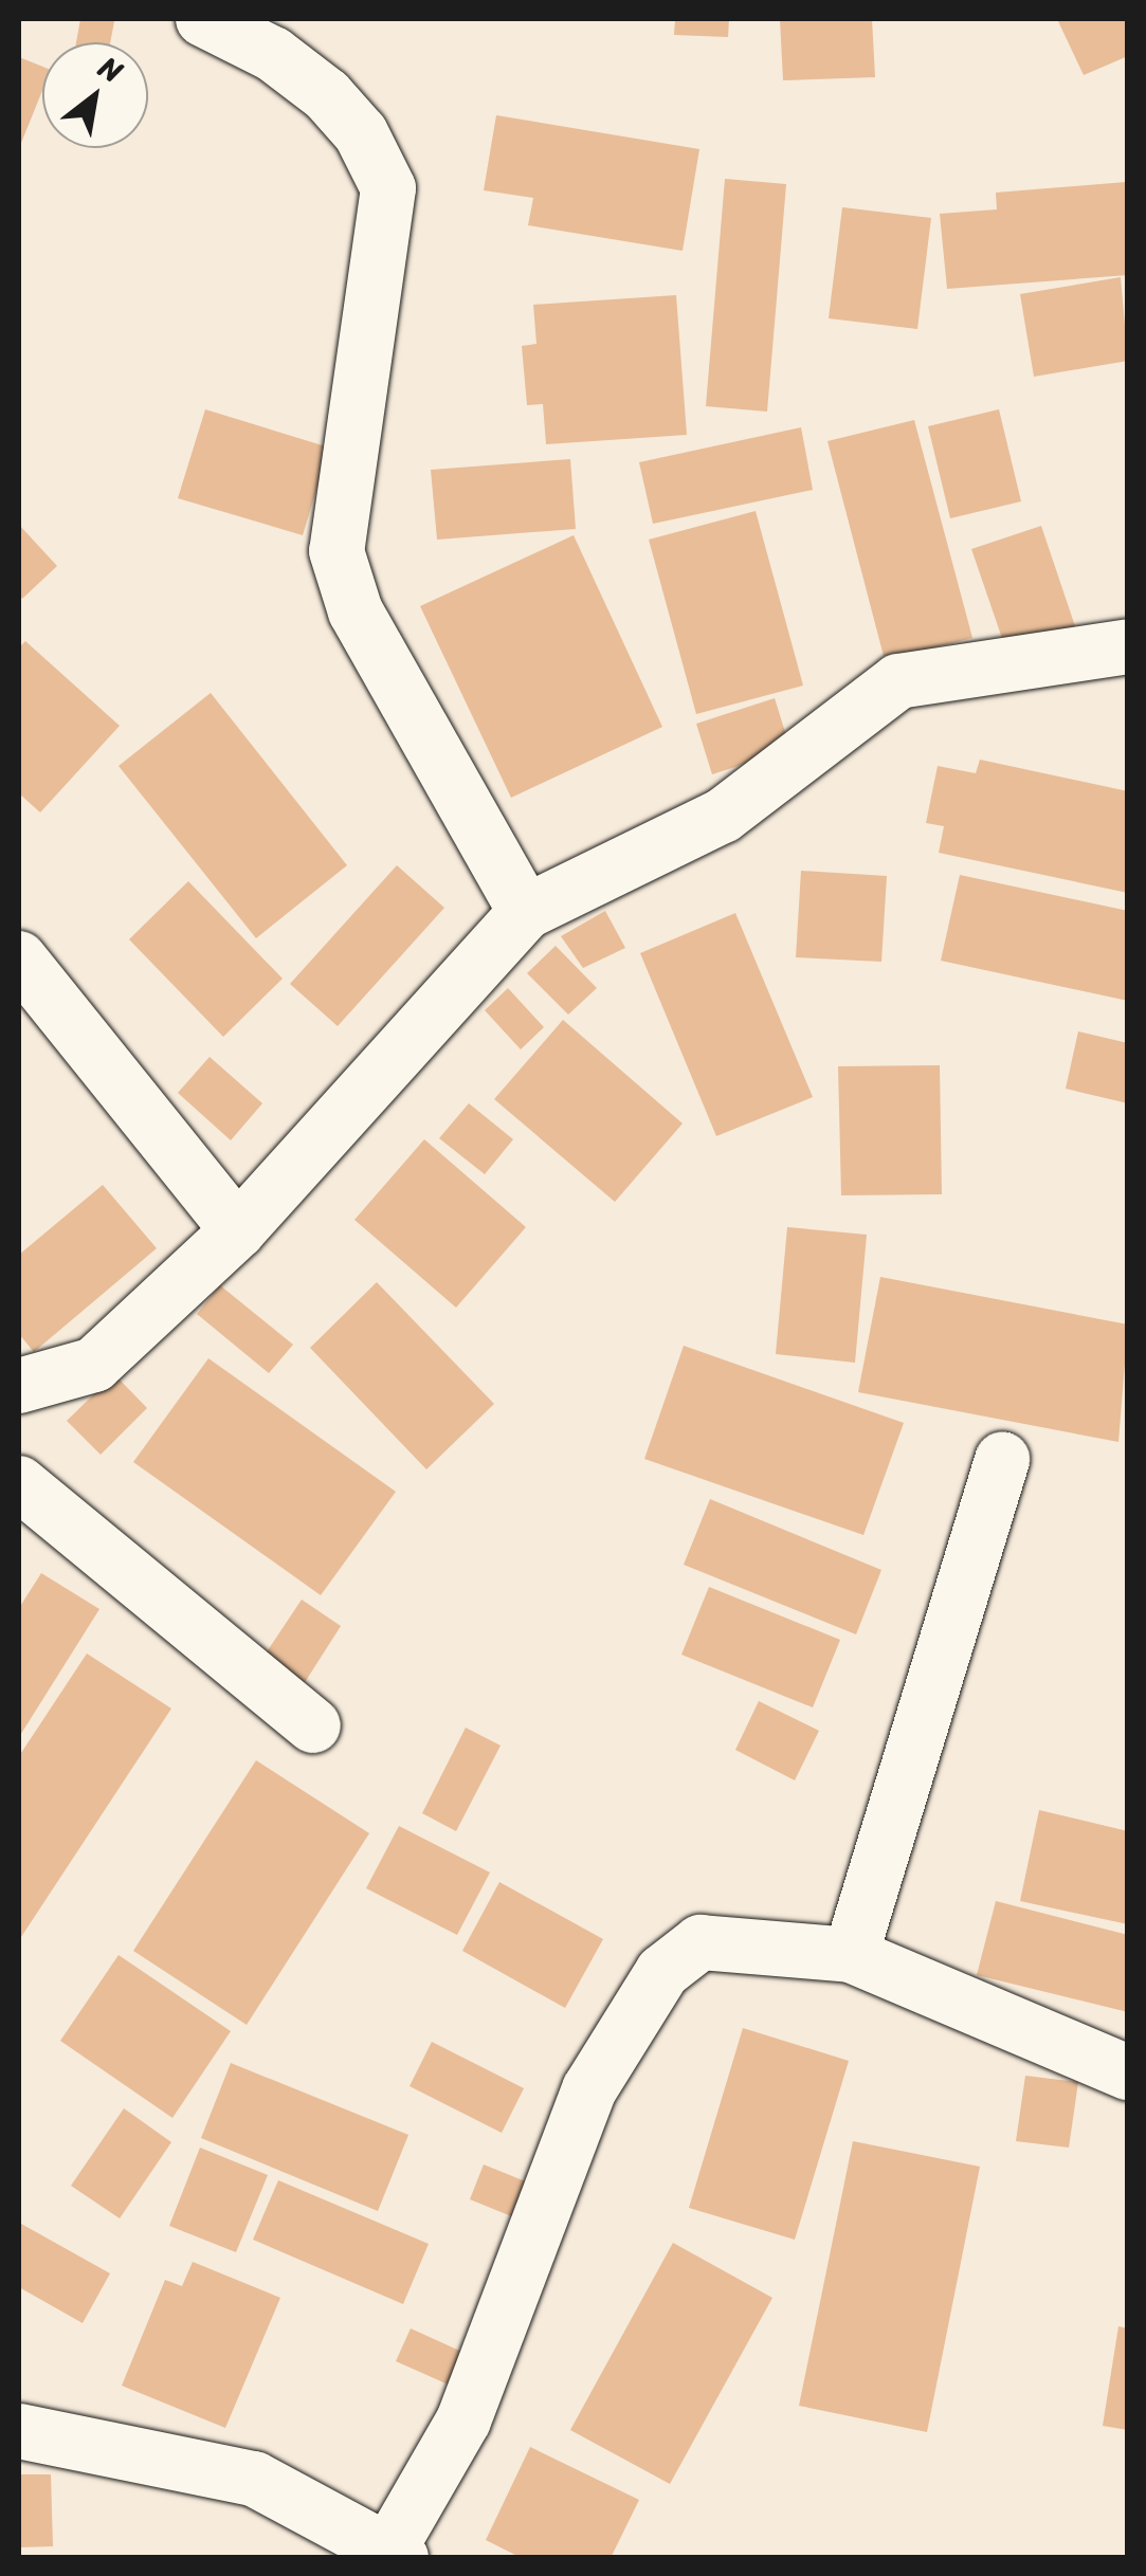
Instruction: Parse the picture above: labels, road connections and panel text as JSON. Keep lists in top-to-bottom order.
{
  "north": "top right"
}
